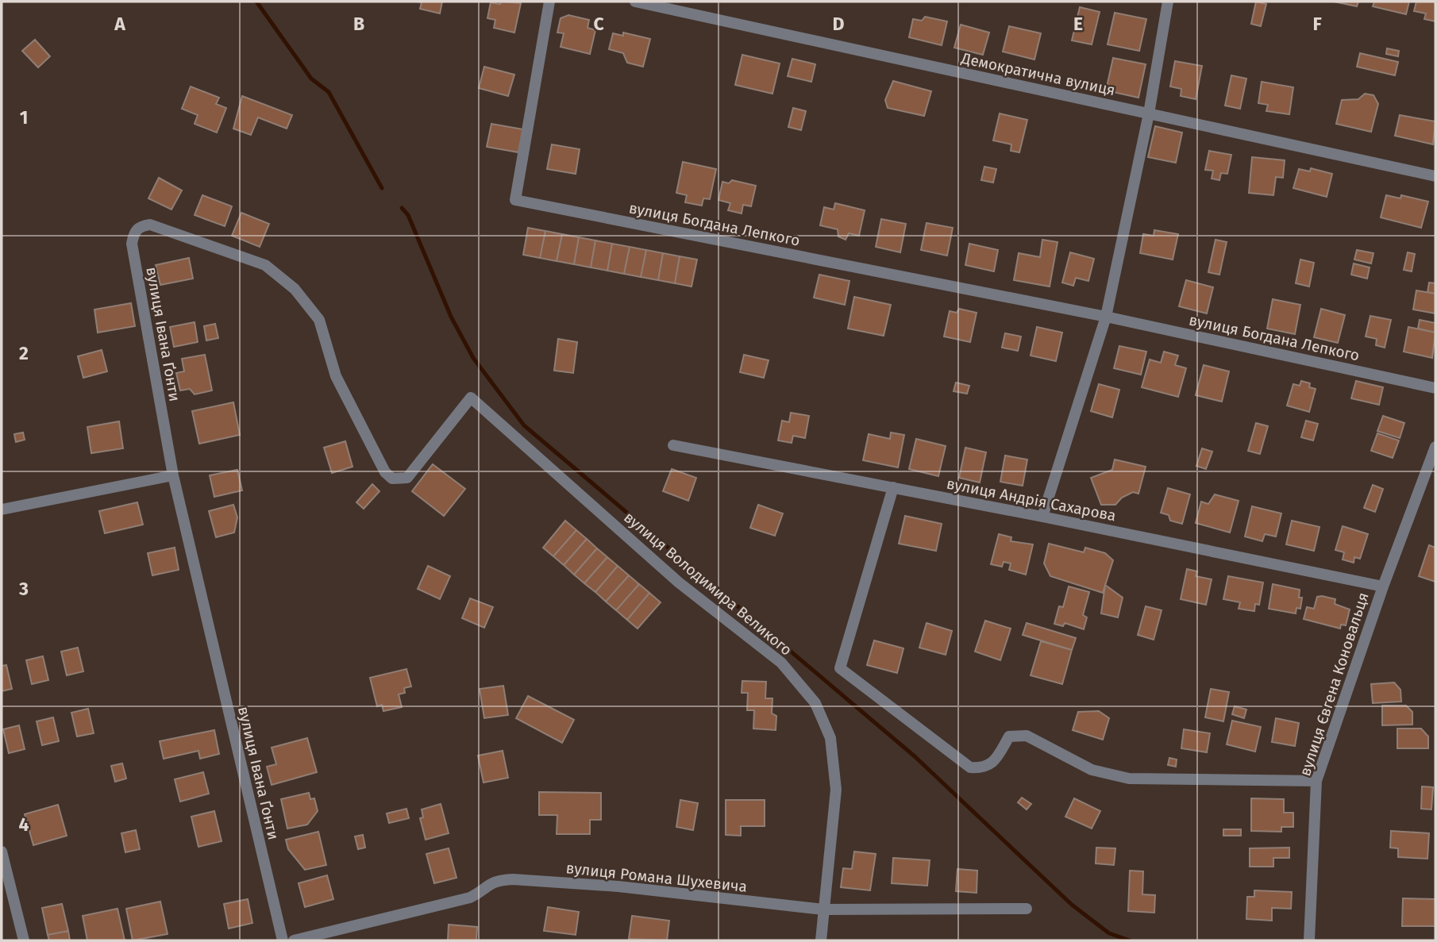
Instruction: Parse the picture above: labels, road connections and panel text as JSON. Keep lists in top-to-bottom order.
{
  "streets": {
    "street": [
      "Демократична вулиця",
      "вулиця Богдана Лепкого",
      "вулиця Івана Ґонти",
      "вулиця Андрія Сахарова",
      "вулиця Володимира Великого",
      "вулиця Євгена Коновальця",
      "вулиця Романа Шухевича"
    ]
  },
  "crossings": [
    ["вулиця Івана Ґонти", "вулиця Володимира Великого"],
    ["вулиця Андрія Сахарова", "вулиця Євгена Коновальця"],
    ["вулиця Володимира Великого", "вулиця Романа Шухевича"]
  ],
  "grid": {
    "columns": [
      "A",
      "B",
      "C",
      "D",
      "E",
      "F"
    ],
    "rows": [
      "1",
      "2",
      "3",
      "4"
    ]
  }
}
